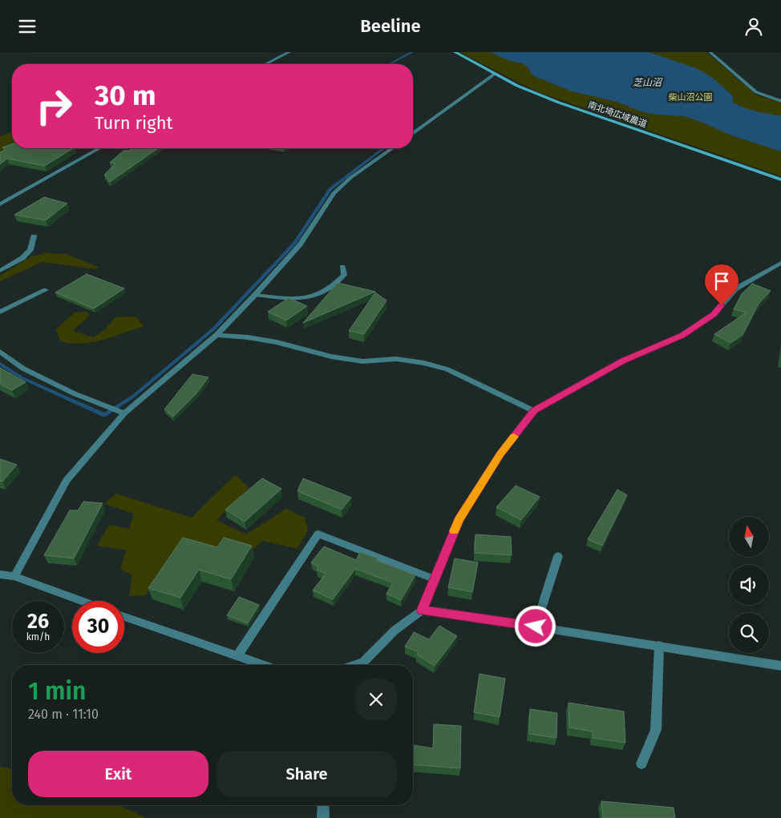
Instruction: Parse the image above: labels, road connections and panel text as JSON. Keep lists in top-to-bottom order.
{
  "streets": {
    "street": ["南北埼広域農道"]
  },
  "water": ["芝山沼"],
  "parks": ["柴山沼公園"],
  "north": "top",
  "page": {
    "header": "Beeline",
    "turn": ["30 m", "Turn right"],
    "speed": "26 km/h",
    "limit": "30",
    "heading": ["1 min", "240 m · 11:10"],
    "buttons": ["Exit", "Share"]
  }
}
